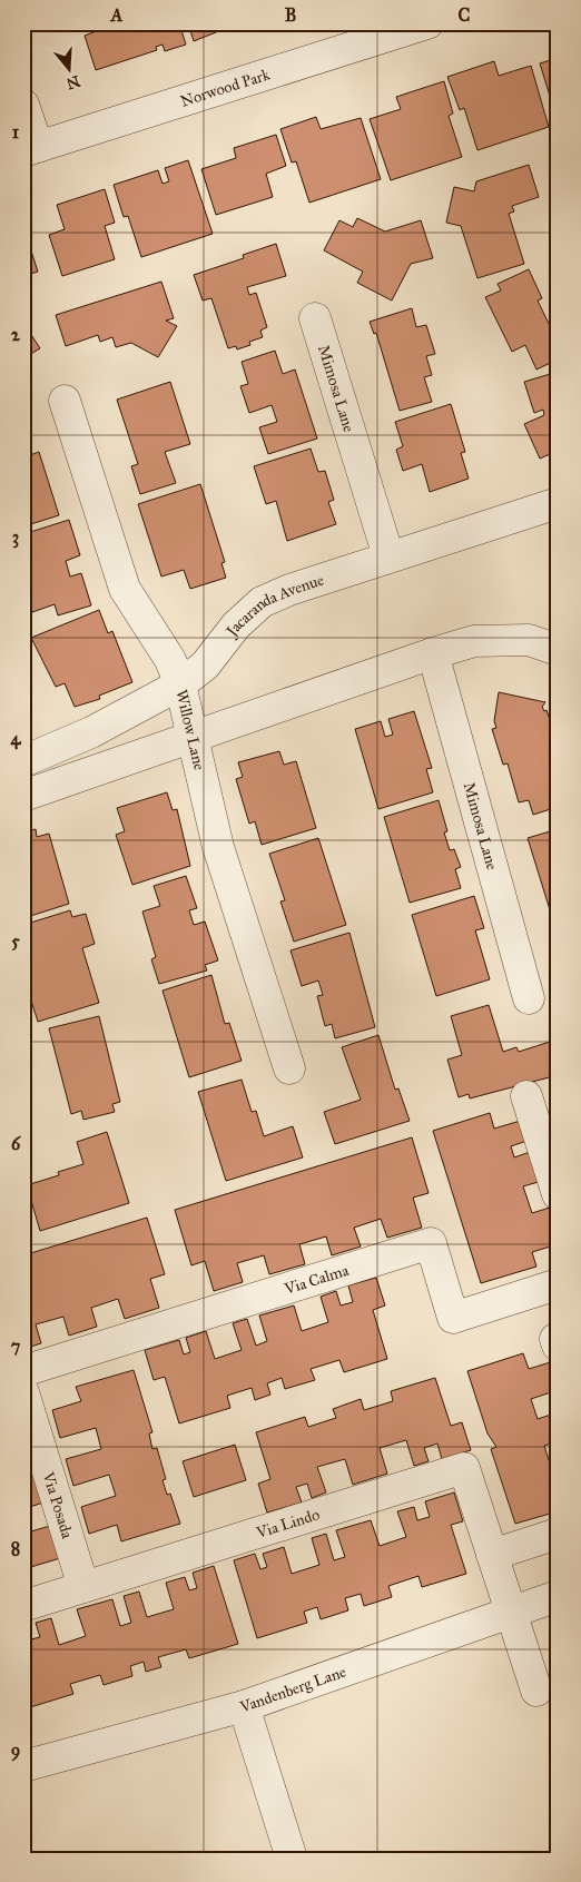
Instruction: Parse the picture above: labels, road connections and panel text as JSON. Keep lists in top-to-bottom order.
{
  "streets": {
    "street": [
      "Norwood Park",
      "Mimosa Lane",
      "Jacaranda Avenue",
      "Willow Lane",
      "Via Calma",
      "Via Posada",
      "Via Lindo",
      "Vandenberg Lane"
    ]
  },
  "crossings": [
    ["Mimosa Lane", "Jacaranda Avenue"],
    ["Jacaranda Avenue", "Willow Lane"],
    ["Via Posada", "Via Lindo"],
    ["Via Lindo", "Vandenberg Lane"]
  ],
  "north": "bottom",
  "grid": {
    "columns": ["A", "B", "C"],
    "rows": [
      "1",
      "2",
      "3",
      "4",
      "5",
      "6",
      "7",
      "8",
      "9"
    ]
  }
}
